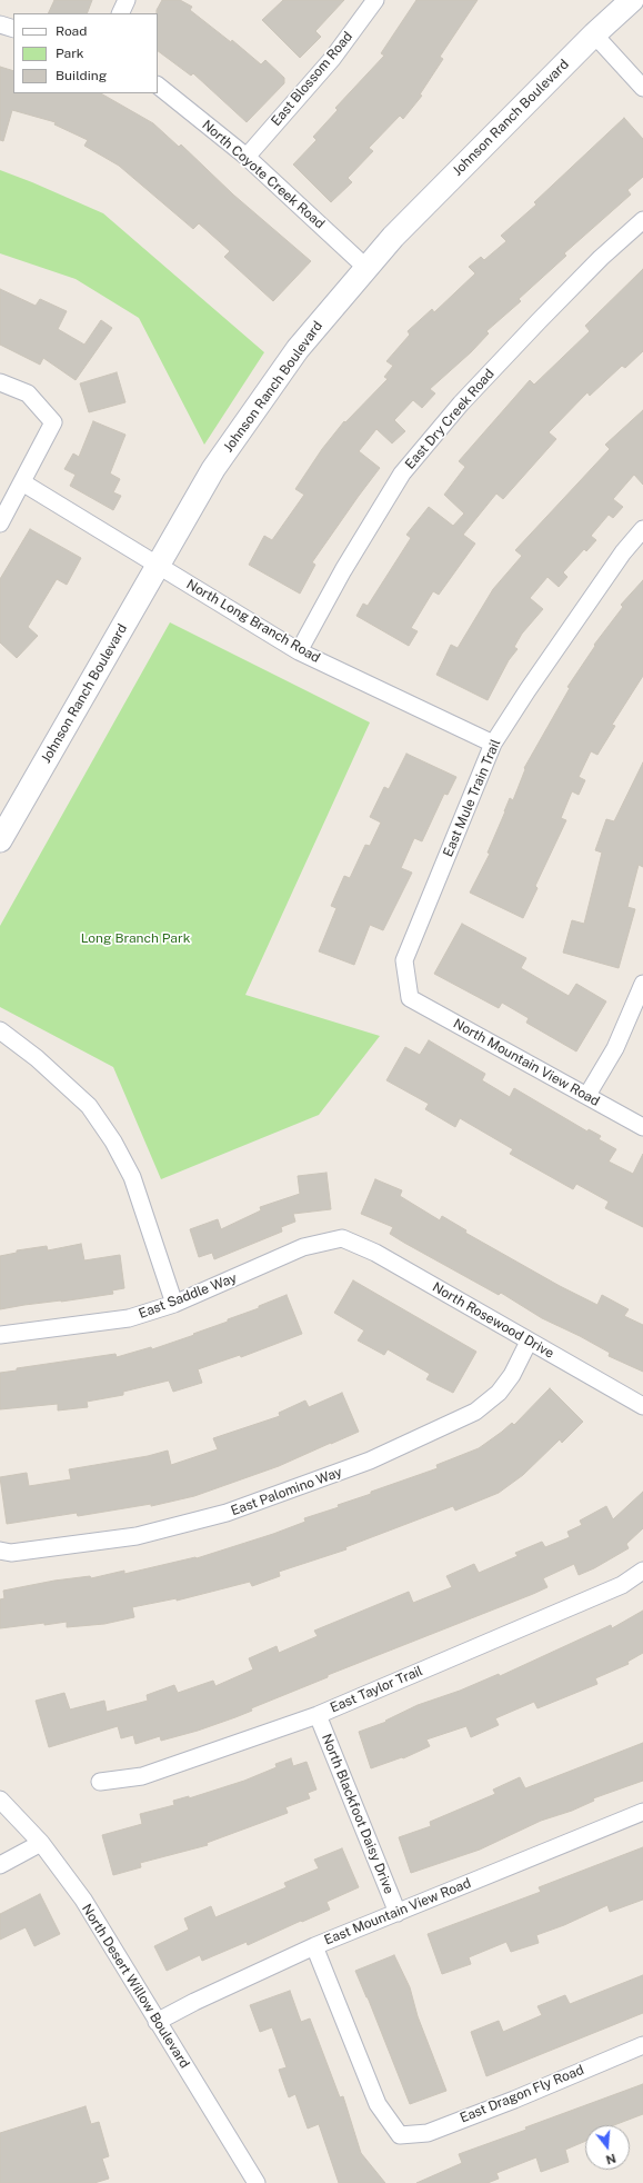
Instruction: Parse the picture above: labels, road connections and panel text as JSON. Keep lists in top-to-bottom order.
{
  "streets": {
    "street": [
      "East Blossom Road",
      "Johnson Ranch Boulevard",
      "North Coyote Creek Road",
      "East Dry Creek Road",
      "North Long Branch Road",
      "East Mule Train Trail",
      "North Mountain View Road",
      "East Saddle Way",
      "North Rosewood Drive",
      "East Palomino Way",
      "East Taylor Trail",
      "North Blackfoot Daisy Drive",
      "East Mountain View Road",
      "North Desert Willow Boulevard",
      "East Dragon Fly Road"
    ]
  },
  "crossings": [
    ["East Blossom Road", "North Coyote Creek Road"],
    ["Johnson Ranch Boulevard", "North Coyote Creek Road"],
    ["Johnson Ranch Boulevard", "North Long Branch Road"],
    ["East Dry Creek Road", "North Long Branch Road"],
    ["North Long Branch Road", "East Mule Train Trail"],
    ["East Mule Train Trail", "North Mountain View Road"],
    ["East Saddle Way", "North Rosewood Drive"],
    ["North Rosewood Drive", "East Palomino Way"],
    ["East Taylor Trail", "North Blackfoot Daisy Drive"],
    ["North Blackfoot Daisy Drive", "East Mountain View Road"],
    ["East Mountain View Road", "North Desert Willow Boulevard"],
    ["East Mountain View Road", "East Dragon Fly Road"]
  ],
  "parks": ["Long Branch Park"],
  "legend": ["Road", "Park", "Building"],
  "north": "bottom"
}
